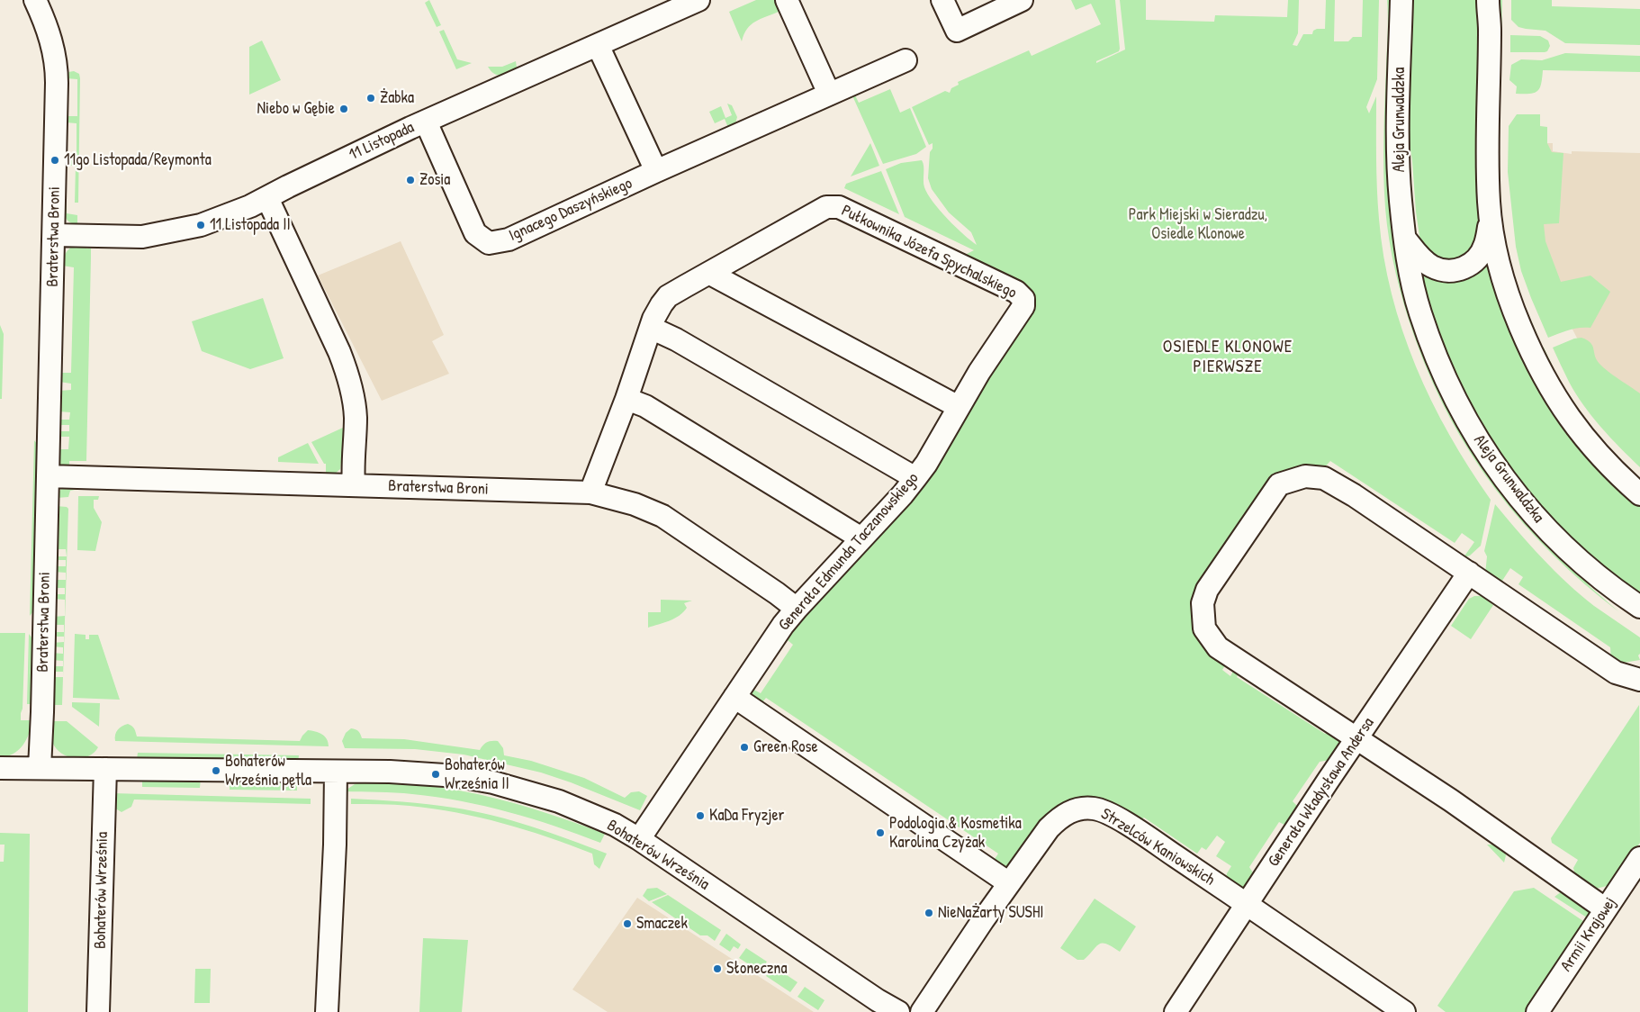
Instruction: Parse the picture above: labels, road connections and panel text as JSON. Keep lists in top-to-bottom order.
{
  "streets": {
    "street": [
      "Aleja Grunwaldzka",
      "11 Listopada",
      "Ignacego Daszyńskiego",
      "Braterstwa Broni",
      "Pułkownika Józefa Spychalskiego",
      "Generała Edmunda Taczanowskiego",
      "Generała Władysława Andersa",
      "Strzelców Kaniowskich",
      "Bohaterów Września",
      "Armii Krajowej"
    ]
  },
  "crossings": [
    ["11 Listopada", "Ignacego Daszyńskiego"],
    ["11 Listopada", "Braterstwa Broni"],
    ["Braterstwa Broni", "Pułkownika Józefa Spychalskiego"],
    ["Braterstwa Broni", "Generała Edmunda Taczanowskiego"],
    ["Braterstwa Broni", "Bohaterów Września"],
    ["Pułkownika Józefa Spychalskiego", "Generała Edmunda Taczanowskiego"],
    ["Generała Edmunda Taczanowskiego", "Bohaterów Września"],
    ["Generała Władysława Andersa", "Strzelców Kaniowskich"]
  ],
  "districts": ["OSIEDLE KLONOWE PIERWSZE"],
  "parks": ["Park Miejski w Sieradzu, Osiedle Klonowe"],
  "places": [
    "Żabka",
    "Niebo w Gębie",
    "11go Listopada/Reymonta",
    "Zosia",
    "11 Listopada II",
    "Green Rose",
    "Bohaterów Września pętla",
    "Bohaterów Września II",
    "KaDa Fryzjer",
    "Podologia & Kosmetika Karolina Czyżak",
    "NieNaŻarty SUSHI",
    "Smaczek",
    "Słoneczna"
  ]
}
